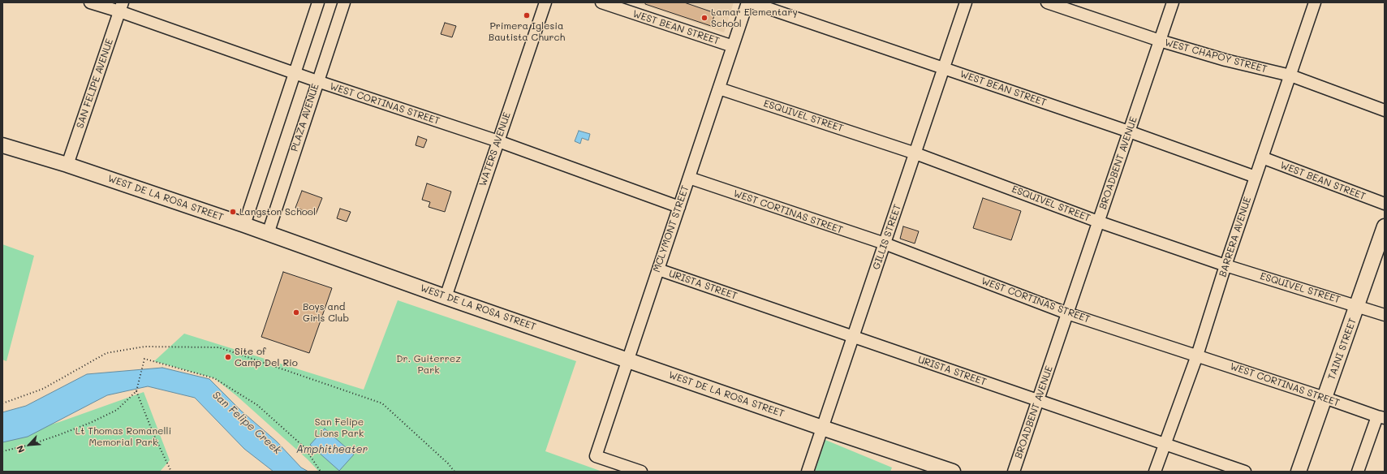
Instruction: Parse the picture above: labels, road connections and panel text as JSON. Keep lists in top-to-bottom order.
{
  "streets": {
    "street": [
      "WEST BEAN STREET",
      "WEST CHAPOY STREET",
      "SAN FELIPE AVENUE",
      "WEST CORTINAS STREET",
      "ESQUIVEL STREET",
      "PLAZA AVENUE",
      "WATERS AVENUE",
      "BROADBENT AVENUE",
      "WEST DE LA ROSA STREET",
      "MCLYMONT STREET",
      "GILLIS STREET",
      "BARRERA AVENUE",
      "URISTA STREET",
      "TAINI STREET"
    ]
  },
  "crossings": [
    ["WEST BEAN STREET", "BROADBENT AVENUE"],
    ["WEST BEAN STREET", "MCLYMONT STREET"],
    ["WEST BEAN STREET", "GILLIS STREET"],
    ["WEST BEAN STREET", "BARRERA AVENUE"],
    ["WEST CHAPOY STREET", "BROADBENT AVENUE"],
    ["WEST CHAPOY STREET", "BARRERA AVENUE"],
    ["SAN FELIPE AVENUE", "WEST CORTINAS STREET"],
    ["SAN FELIPE AVENUE", "WEST DE LA ROSA STREET"],
    ["WEST CORTINAS STREET", "PLAZA AVENUE"],
    ["WEST CORTINAS STREET", "WATERS AVENUE"],
    ["WEST CORTINAS STREET", "BROADBENT AVENUE"],
    ["WEST CORTINAS STREET", "MCLYMONT STREET"],
    ["WEST CORTINAS STREET", "GILLIS STREET"],
    ["WEST CORTINAS STREET", "BARRERA AVENUE"],
    ["WEST CORTINAS STREET", "TAINI STREET"],
    ["ESQUIVEL STREET", "BROADBENT AVENUE"],
    ["ESQUIVEL STREET", "MCLYMONT STREET"],
    ["ESQUIVEL STREET", "GILLIS STREET"],
    ["ESQUIVEL STREET", "BARRERA AVENUE"],
    ["ESQUIVEL STREET", "TAINI STREET"],
    ["PLAZA AVENUE", "WEST DE LA ROSA STREET"],
    ["WATERS AVENUE", "WEST DE LA ROSA STREET"],
    ["BROADBENT AVENUE", "URISTA STREET"],
    ["WEST DE LA ROSA STREET", "MCLYMONT STREET"],
    ["WEST DE LA ROSA STREET", "GILLIS STREET"],
    ["MCLYMONT STREET", "URISTA STREET"],
    ["GILLIS STREET", "URISTA STREET"],
    ["BARRERA AVENUE", "URISTA STREET"]
  ],
  "water": ["San Felipe Creek", "Amphitheater"],
  "parks": ["Dr. Guiterrez Park", "San Felipe Lions Park", "Lt Thomas Romanelli Memorial Park"],
  "places": [
    "Primera Iglesia Bautista Church",
    "Lamar Elementary School",
    "Langston School",
    "Boys and Girls Club",
    "Site of Camp Del Rio"
  ],
  "north": "bottom left"
}
